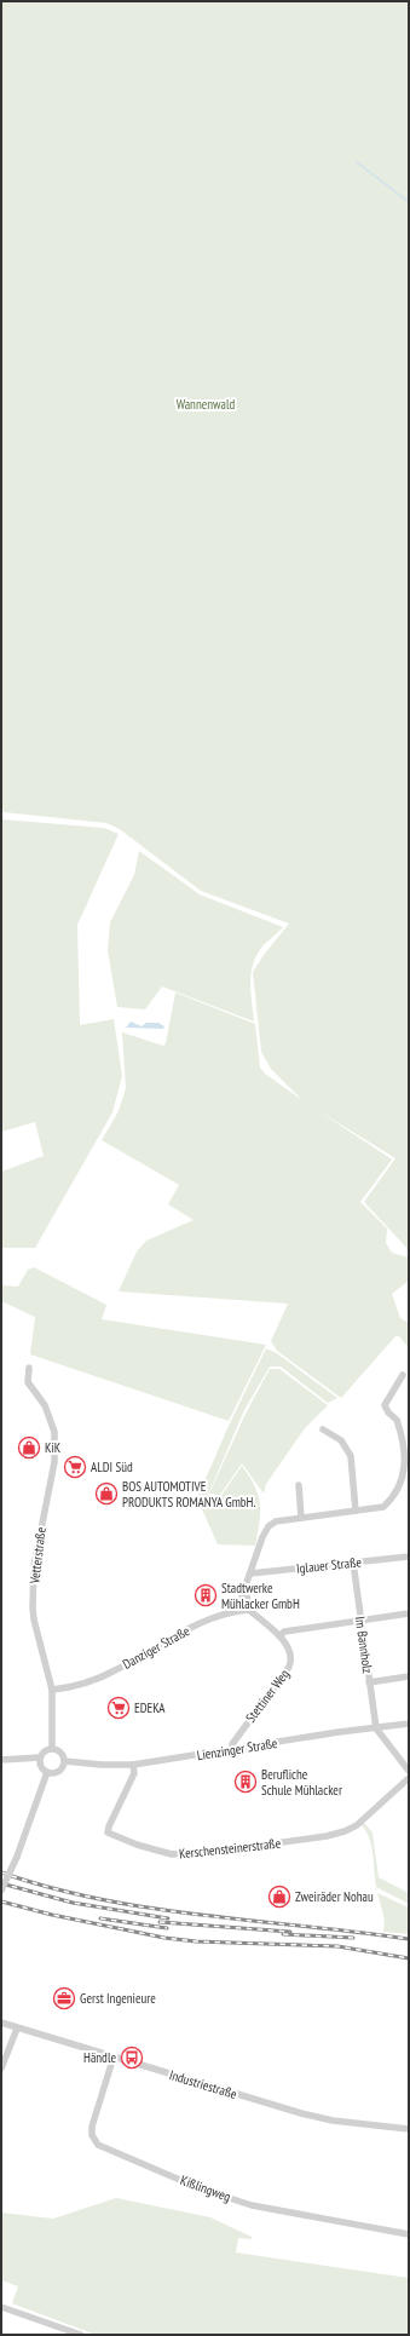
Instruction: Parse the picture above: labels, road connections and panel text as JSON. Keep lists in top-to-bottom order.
{
  "streets": {
    "street": [
      "Vetterstraße",
      "Iglauer Straße",
      "Im Bannholz",
      "Danziger Straße",
      "Stettiner Weg",
      "Lienzinger Straße",
      "Kerschensteinerstraße",
      "Industriestraße",
      "Kißlingweg"
    ]
  },
  "crossings": [
    ["Vetterstraße", "Danziger Straße"],
    ["Vetterstraße", "Lienzinger Straße"],
    ["Iglauer Straße", "Im Bannholz"],
    ["Im Bannholz", "Lienzinger Straße"],
    ["Stettiner Weg", "Lienzinger Straße"],
    ["Lienzinger Straße", "Kerschensteinerstraße"],
    ["Industriestraße", "Kißlingweg"]
  ],
  "parks": ["Wannenwald"],
  "places": {
    "shop": ["KiK", "BOS AUTOMOTIVE PRODUKTS ROMANYA GmbH.", "Zweiräder Nohau"],
    "supermarket": ["ALDI Süd", "EDEKA"],
    "building": ["Stadtwerke Mühlacker GmbH", "Berufliche Schule Mühlacker"],
    "office": ["Gerst Ingenieure"],
    "bus stop": ["Händle"]
  }
}
